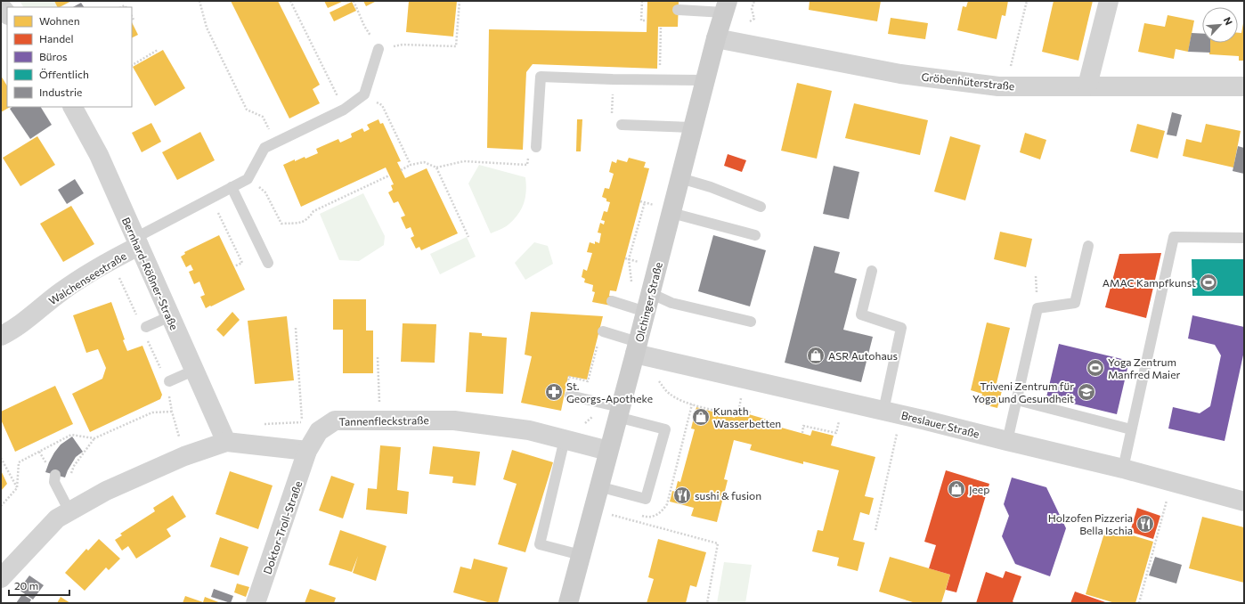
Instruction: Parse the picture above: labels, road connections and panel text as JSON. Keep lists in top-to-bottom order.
{
  "streets": {
    "main road": ["Olchinger Straße"],
    "street": [
      "Gröbenhüterstraße",
      "Bernhard-Rößner-Straße",
      "Walchenseestraße",
      "Tannenfleckstraße",
      "Breslauer Straße",
      "Doktor-Troll-Straße"
    ]
  },
  "crossings": [
    ["Gröbenhüterstraße", "Olchinger Straße"],
    ["Bernhard-Rößner-Straße", "Walchenseestraße"],
    ["Olchinger Straße", "Tannenfleckstraße"],
    ["Olchinger Straße", "Breslauer Straße"],
    ["Tannenfleckstraße", "Doktor-Troll-Straße"]
  ],
  "places": {
    "sports": ["AMAC Kampfkunst", "Yoga Zentrum Manfred Maier"],
    "shop": ["ASR Autohaus", "Kunath Wasserbetten", "Jeep"],
    "pharmacy": ["St. Georgs-Apotheke"],
    "school or university": ["Triveni Zentrum für Yoga und Gesundheit"],
    "restaurant": ["sushi & fusion", "Holzofen Pizzeria Bella Ischia"]
  },
  "legend": [
    "Wohnen",
    "Handel",
    "Büros",
    "Öffentlich",
    "Industrie"
  ],
  "scale_bar": "20 m",
  "north": "top right"
}
